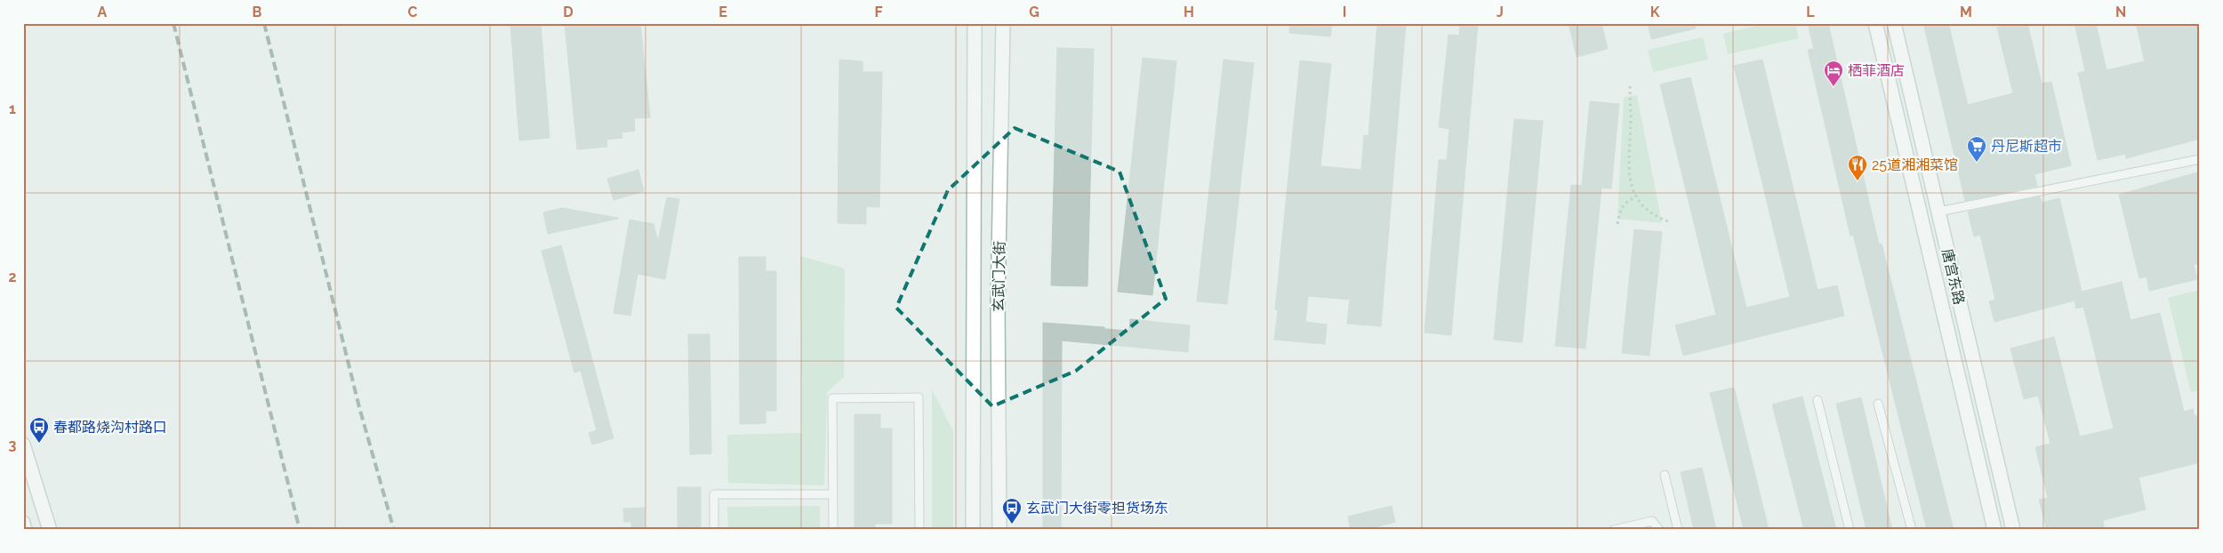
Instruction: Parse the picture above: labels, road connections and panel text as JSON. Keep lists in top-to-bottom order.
{
  "streets": {
    "main road": ["玄武门大街", "唐宫东路"]
  },
  "places": {
    "hotel": ["栖菲酒店"],
    "supermarket": ["丹尼斯超市"],
    "restaurant": ["25道湘湘菜馆"],
    "bus stop": ["春都路烧沟村路口", "玄武门大街零担货场东"]
  },
  "grid": {
    "columns": [
      "A",
      "B",
      "C",
      "D",
      "E",
      "F",
      "G",
      "H",
      "I",
      "J",
      "K",
      "L",
      "M",
      "N"
    ],
    "rows": ["1", "2", "3"]
  }
}
